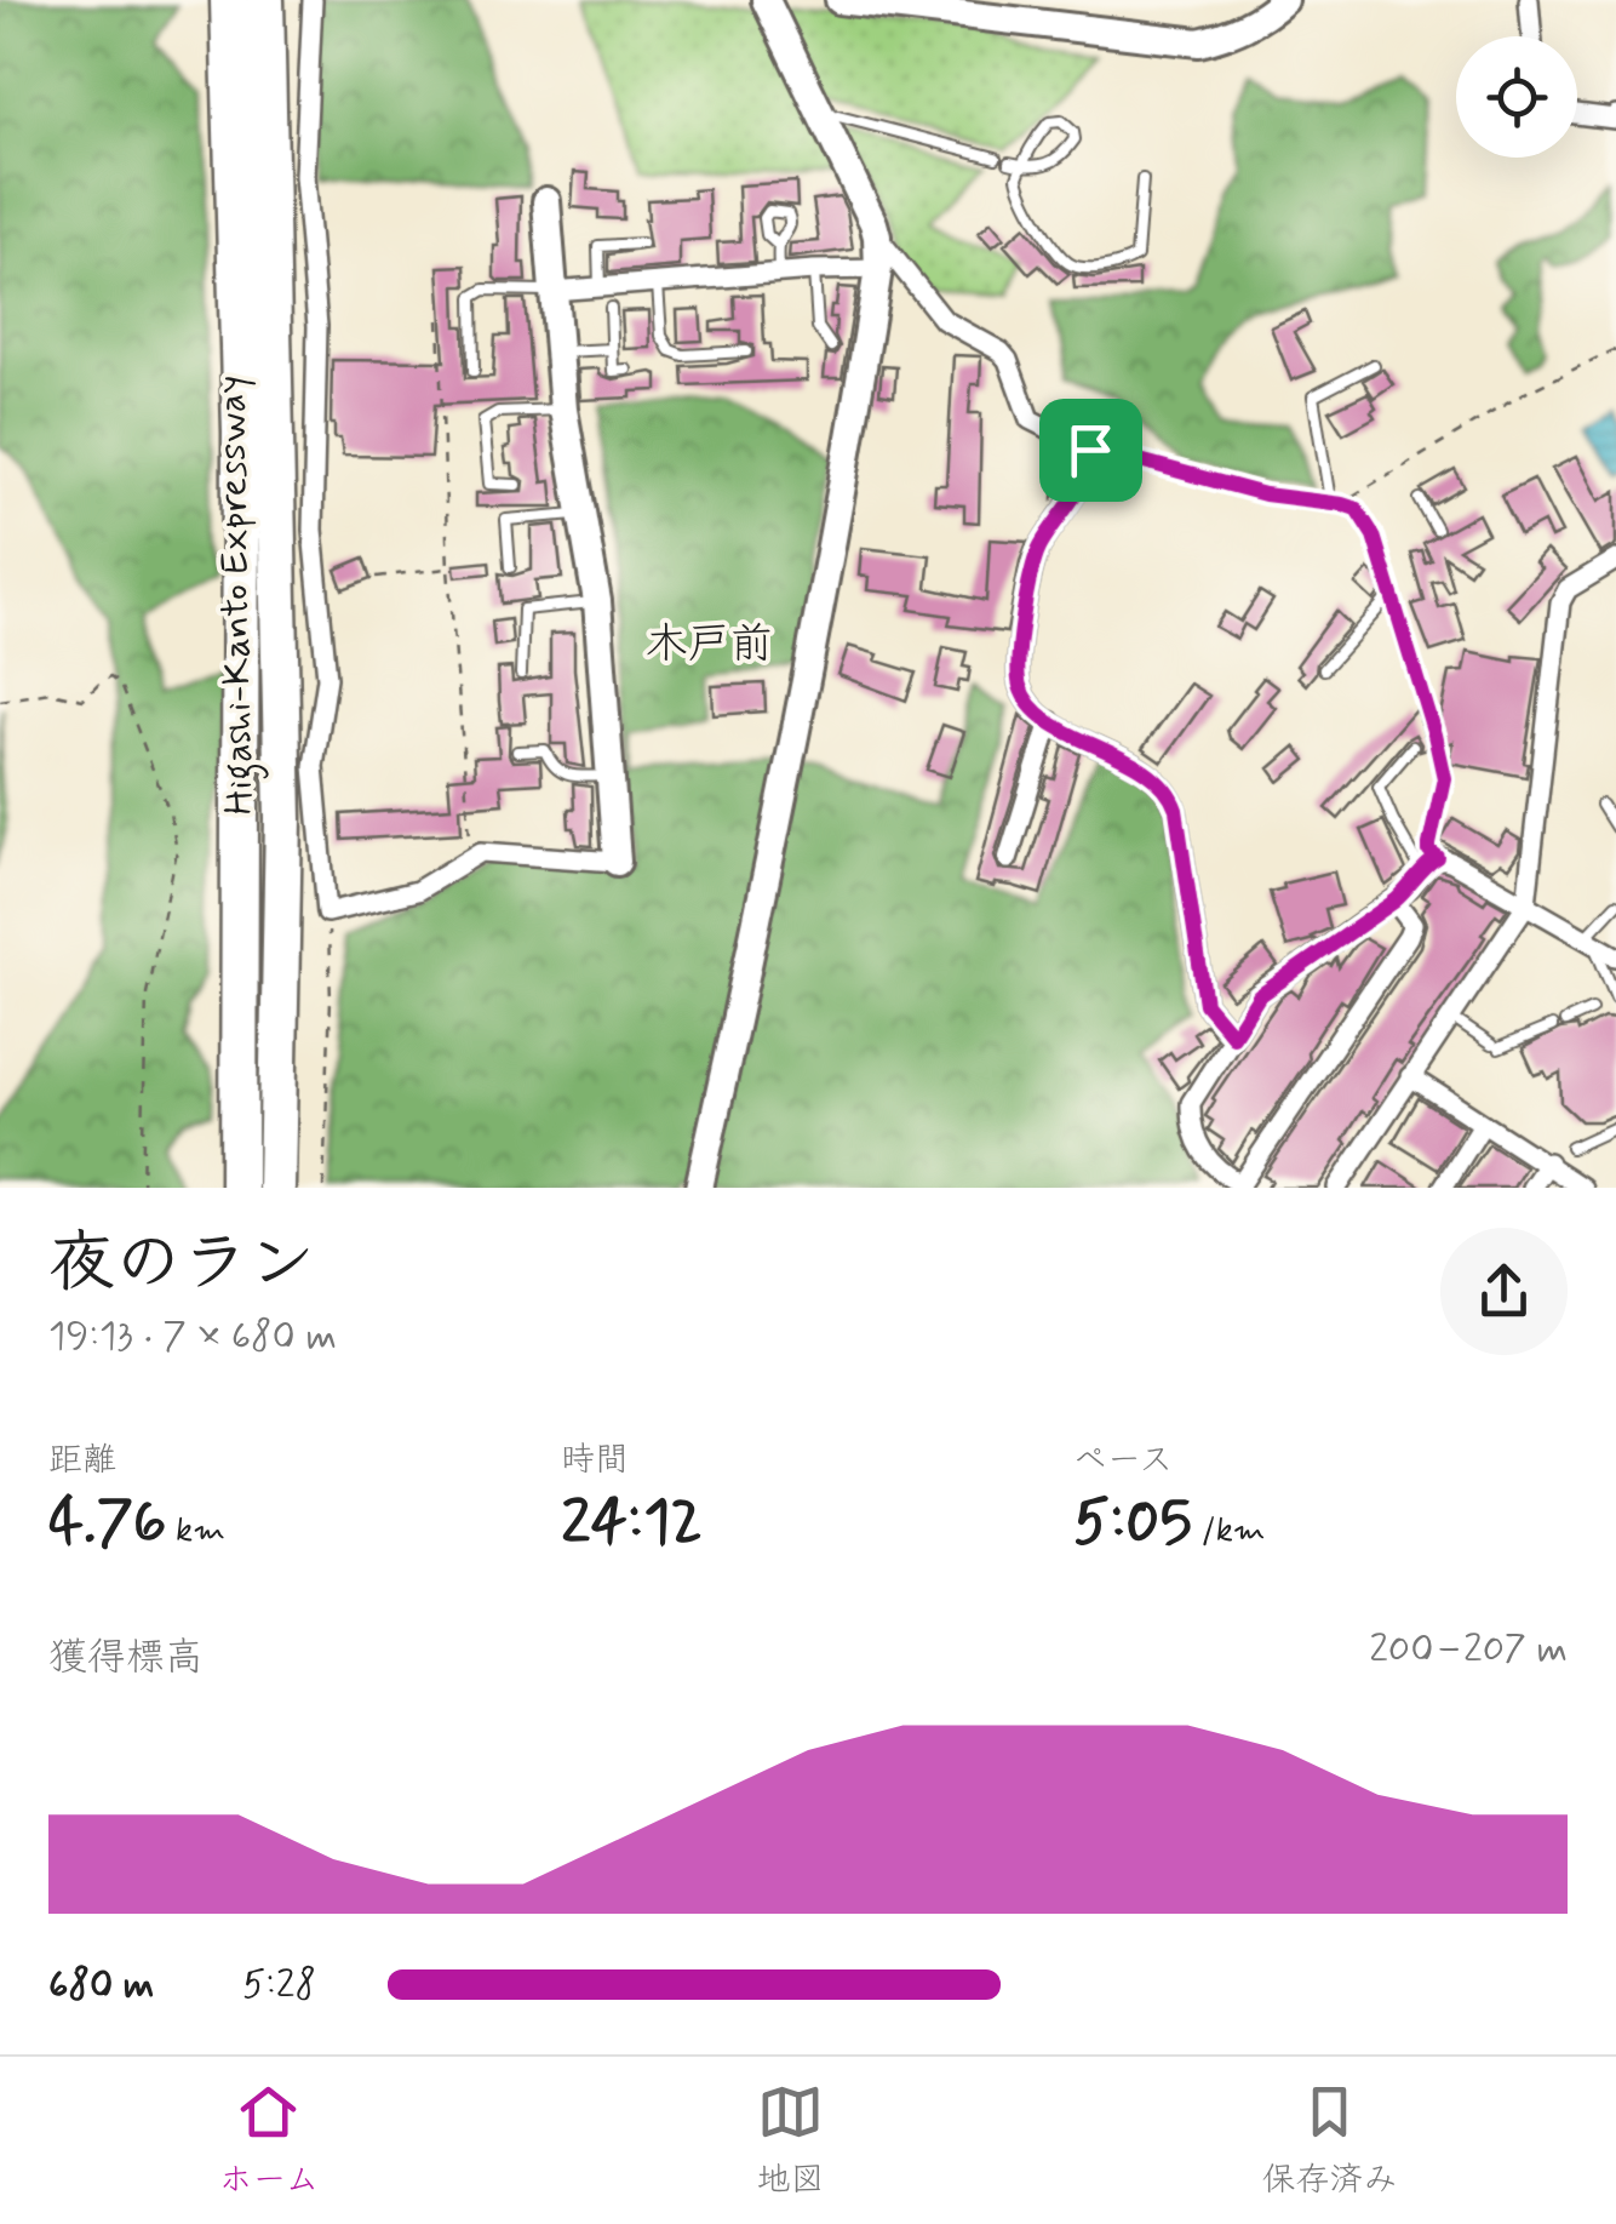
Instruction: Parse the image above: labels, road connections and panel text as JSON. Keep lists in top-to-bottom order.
{
  "streets": {
    "highway": ["Higashi-Kanto Expressway"]
  },
  "districts": ["木戸前"],
  "page": {
    "heading": ["夜のラン", "19:13 · 7 × 680 m"],
    "stats": [
      ["距離", "4.76 km"],
      ["時間", "24:12"],
      ["ペース", "5:05 /km"]
    ],
    "chart": ["獲得標高", "200–207 m"],
    "list": [
      {
        "name": "680 m",
        "note": "5:28"
      }
    ],
    "tabs": ["ホーム", "地図", "保存済み"]
  }
}
